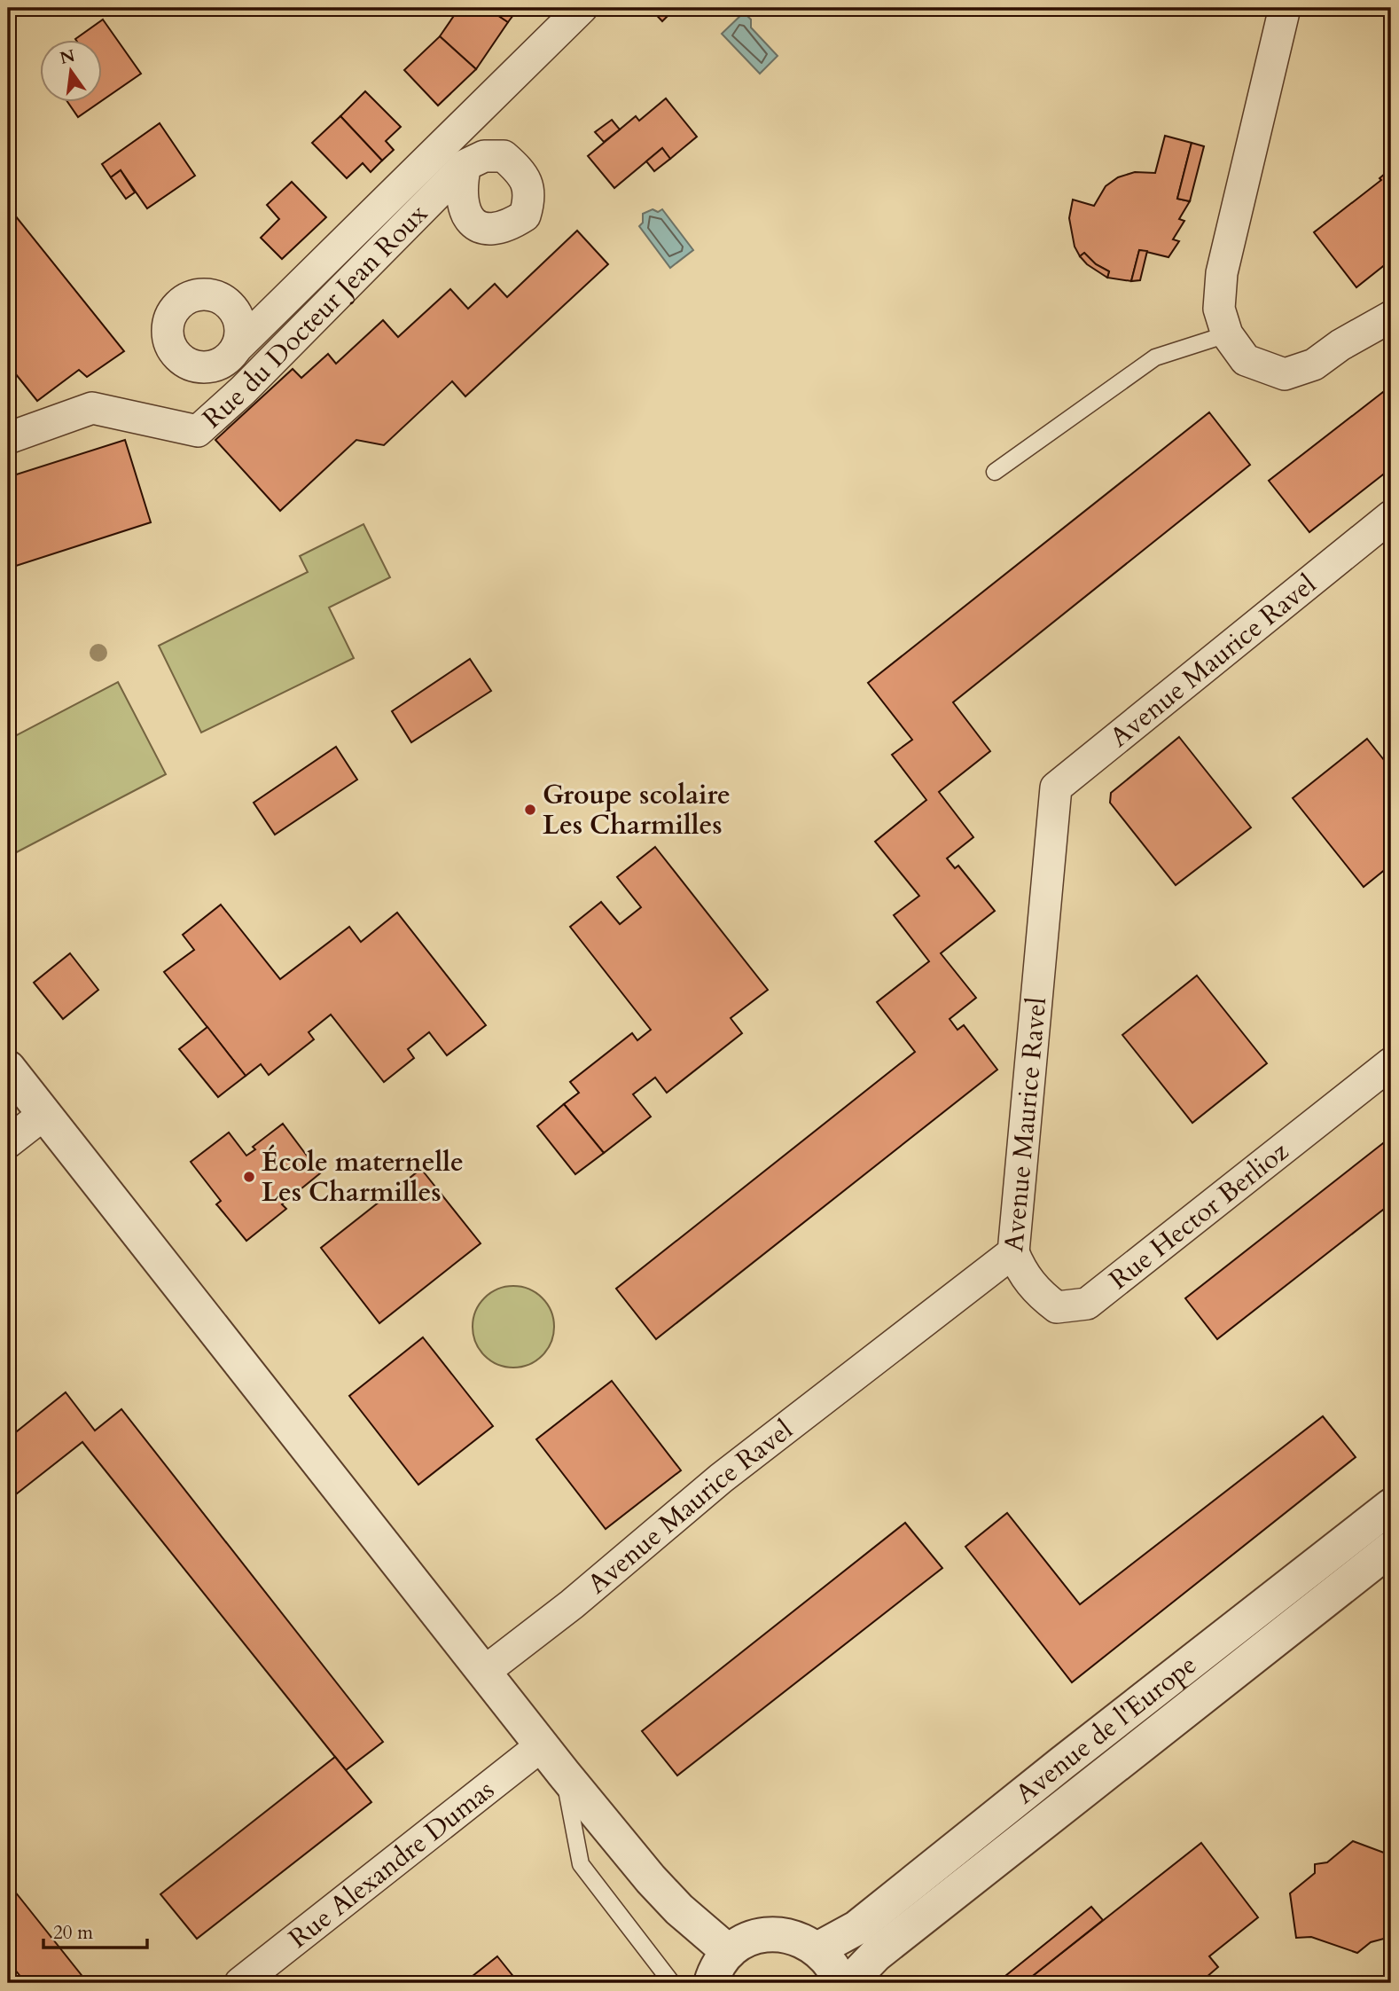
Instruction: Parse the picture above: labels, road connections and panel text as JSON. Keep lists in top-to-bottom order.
{
  "streets": {
    "street": [
      "Rue du Docteur Jean Roux",
      "Avenue Maurice Ravel",
      "Rue Hector Berlioz",
      "Avenue de l'Europe",
      "Rue Alexandre Dumas"
    ]
  },
  "crossings": [
    ["Avenue Maurice Ravel", "Rue Hector Berlioz"]
  ],
  "places": ["Groupe scolaire Les Charmilles", "École maternelle Les Charmilles"],
  "scale_bar": "20 m",
  "north": "top"
}
